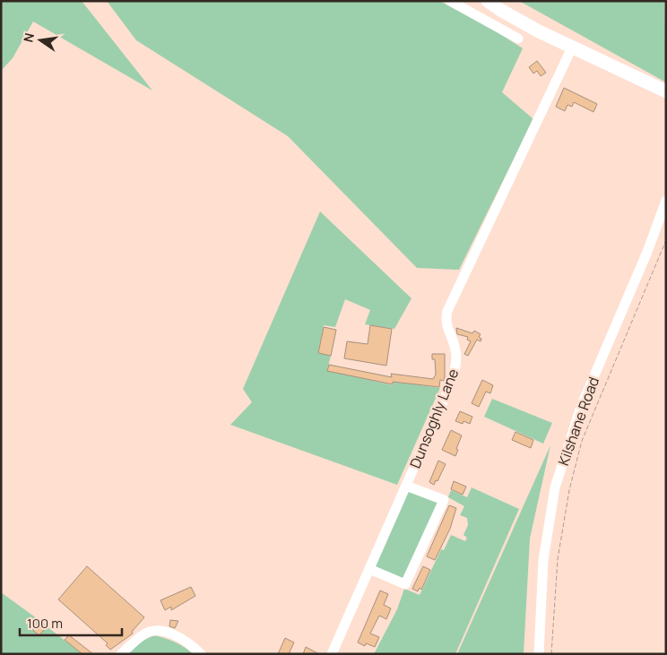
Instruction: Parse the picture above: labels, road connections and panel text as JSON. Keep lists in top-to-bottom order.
{
  "streets": {
    "street": ["Dunsoghly Lane", "Kilshane Road"]
  },
  "scale_bar": "100 m",
  "north": "left"
}
